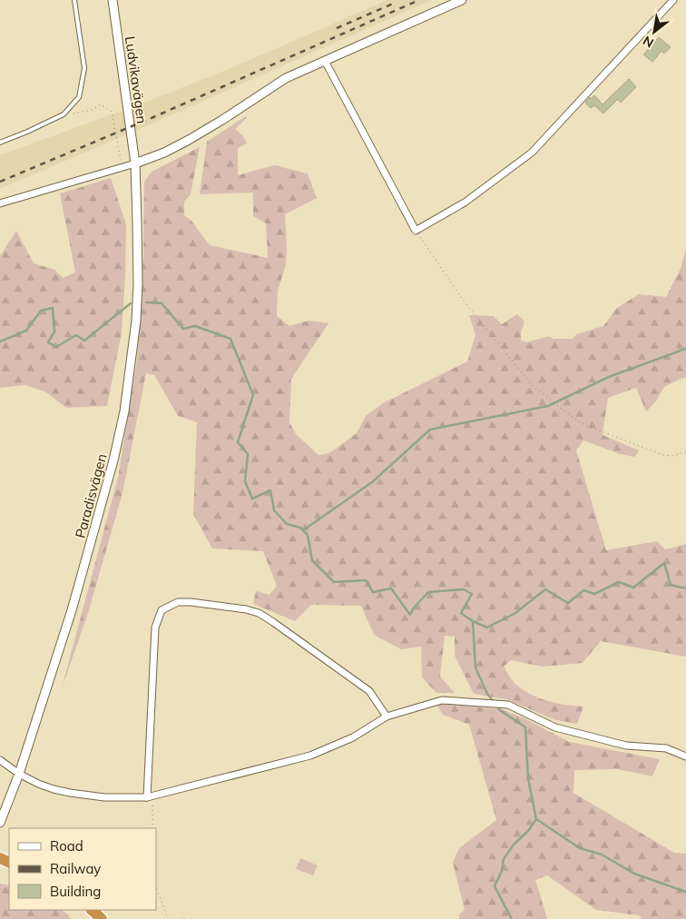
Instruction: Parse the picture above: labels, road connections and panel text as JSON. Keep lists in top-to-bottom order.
{
  "streets": {
    "street": ["Ludvikavägen", "Paradisvägen"]
  },
  "crossings": [
    ["Ludvikavägen", "Paradisvägen"]
  ],
  "legend": ["Road", "Railway", "Building"],
  "north": "bottom left"
}
